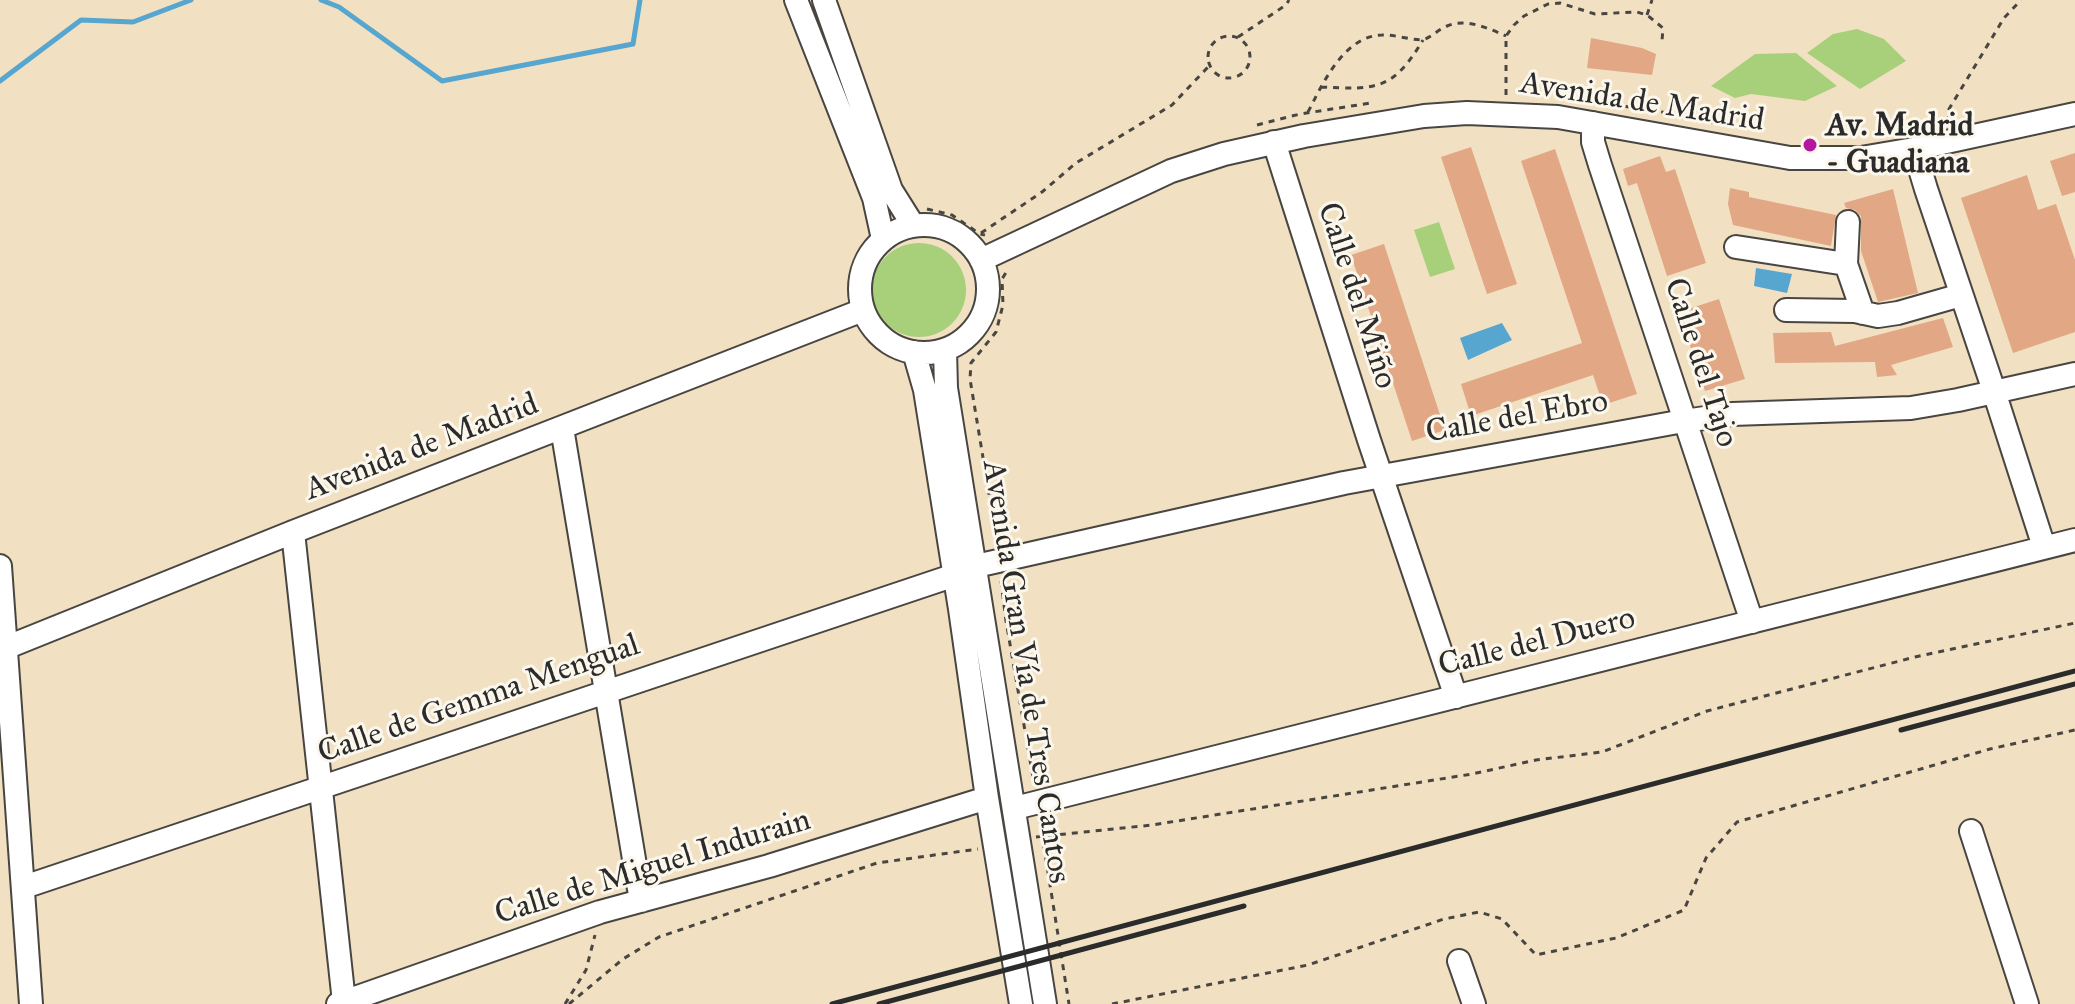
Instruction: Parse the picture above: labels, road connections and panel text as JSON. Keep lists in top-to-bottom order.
{
  "streets": {
    "street": [
      "Avenida de Madrid",
      "Calle del Miño",
      "Calle del Tajo",
      "Calle del Ebro",
      "Calle del Duero",
      "Avenida Gran Vía de Tres Cantos",
      "Calle de Gemma Mengual",
      "Calle de Miguel Indurain"
    ]
  },
  "crossings": [
    ["Avenida de Madrid", "Calle del Miño"],
    ["Avenida de Madrid", "Calle del Tajo"],
    ["Avenida de Madrid", "Avenida Gran Vía de Tres Cantos"],
    ["Calle del Miño", "Calle del Ebro"],
    ["Calle del Miño", "Calle del Duero"],
    ["Calle del Tajo", "Calle del Ebro"],
    ["Calle del Tajo", "Calle del Duero"],
    ["Calle del Ebro", "Avenida Gran Vía de Tres Cantos"],
    ["Calle del Duero", "Avenida Gran Vía de Tres Cantos"],
    ["Avenida Gran Vía de Tres Cantos", "Calle de Gemma Mengual"],
    ["Avenida Gran Vía de Tres Cantos", "Calle de Miguel Indurain"]
  ],
  "places": ["Av. Madrid - Guadiana"]
}
